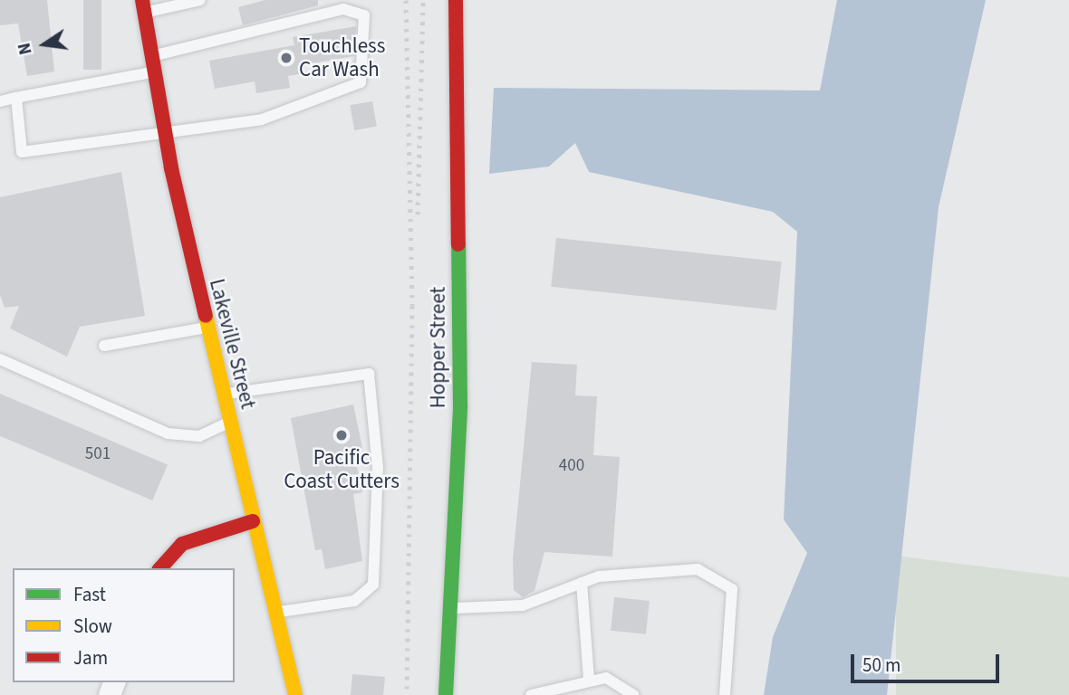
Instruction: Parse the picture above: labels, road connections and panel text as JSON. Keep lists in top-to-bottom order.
{
  "streets": {
    "street": ["Lakeville Street", "Hopper Street"]
  },
  "places": ["Touchless Car Wash", "Pacific Coast Cutters"],
  "house_numbers": ["501", "400"],
  "legend": ["Fast", "Slow", "Jam"],
  "scale_bar": "50 m",
  "north": "left"
}
